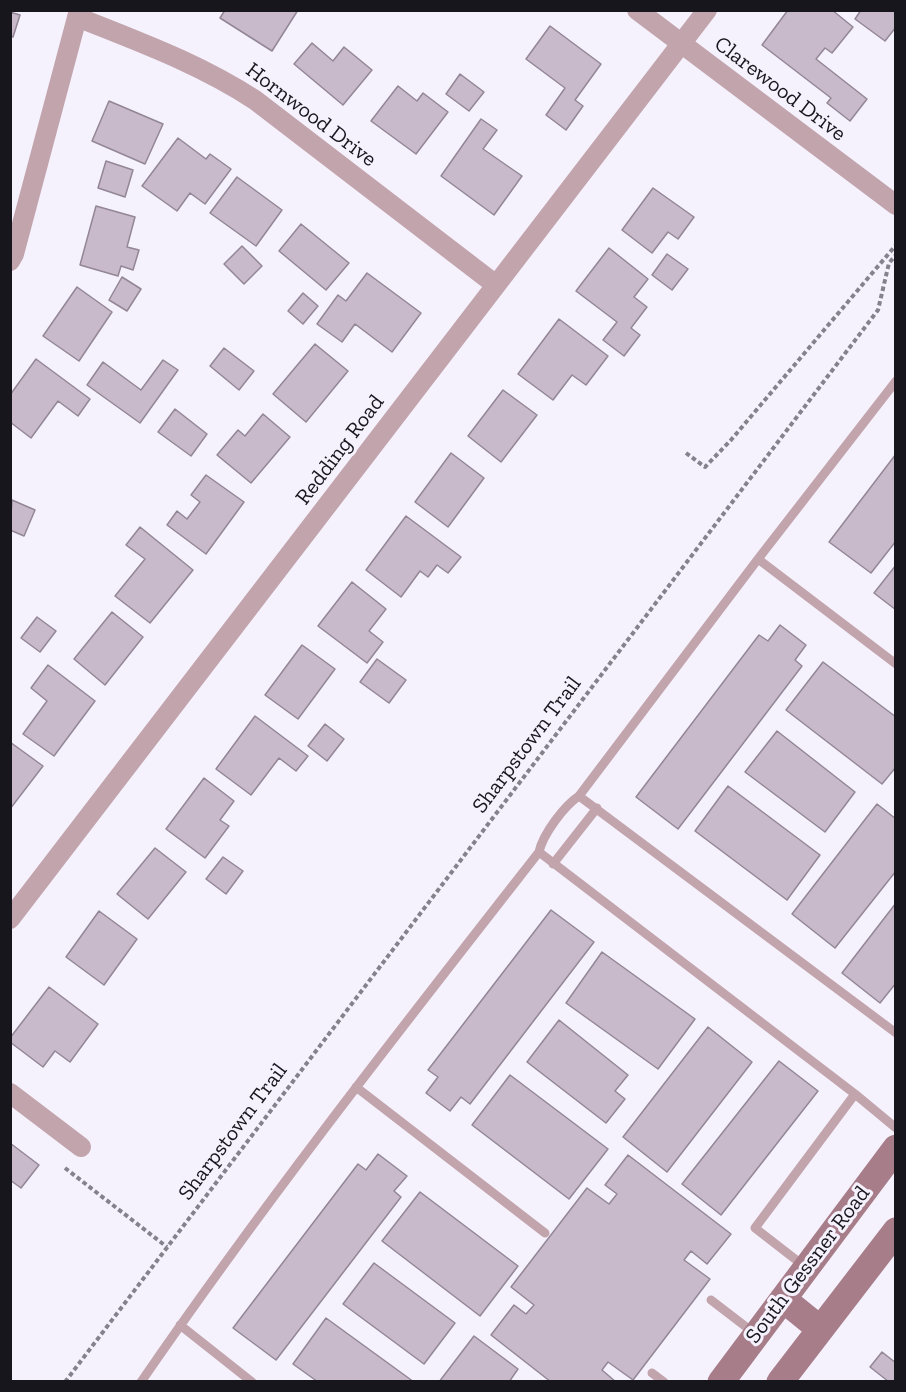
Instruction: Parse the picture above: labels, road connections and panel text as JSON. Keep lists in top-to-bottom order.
{
  "streets": {
    "main road": ["South Gessner Road"],
    "street": ["Clarewood Drive", "Hornwood Drive", "Redding Road"],
    "path": ["Sharpstown Trail"]
  },
  "crossings": [
    ["Clarewood Drive", "Redding Road"],
    ["Hornwood Drive", "Redding Road"]
  ]
}
